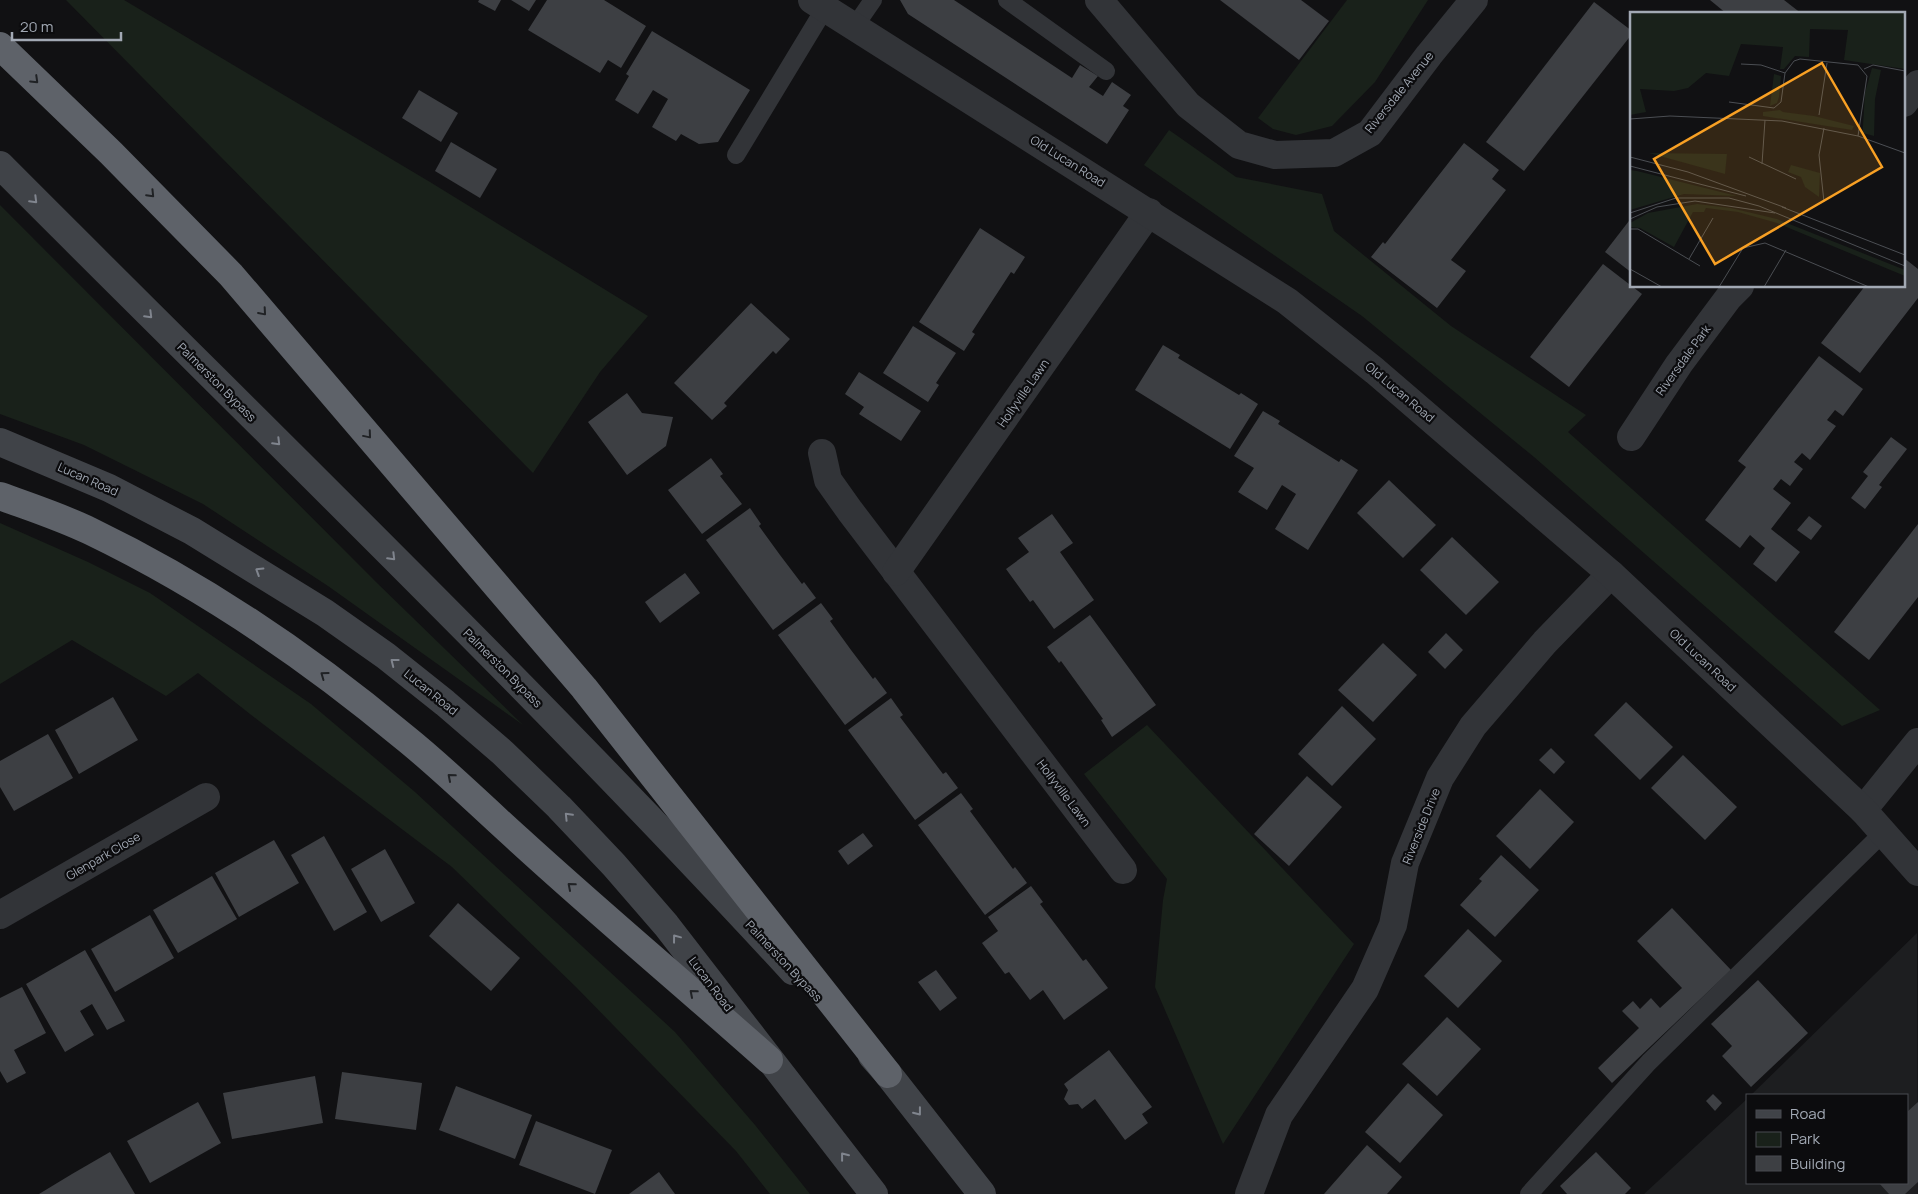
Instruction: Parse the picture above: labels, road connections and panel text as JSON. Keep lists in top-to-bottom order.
{
  "streets": {
    "main road": ["Palmerston Bypass", "Lucan Road"],
    "street": [
      "Riversdale Avenue",
      "Old Lucan Road",
      "Riversdale Park",
      "Hollyville Lawn",
      "Riverside Drive",
      "Glenpark Close"
    ]
  },
  "crossings": [
    ["Old Lucan Road", "Hollyville Lawn"],
    ["Old Lucan Road", "Riverside Drive"]
  ],
  "one_way": ["Palmerston Bypass", "Lucan Road"],
  "legend": ["Road", "Park", "Building"],
  "scale_bar": "20 m"
}
